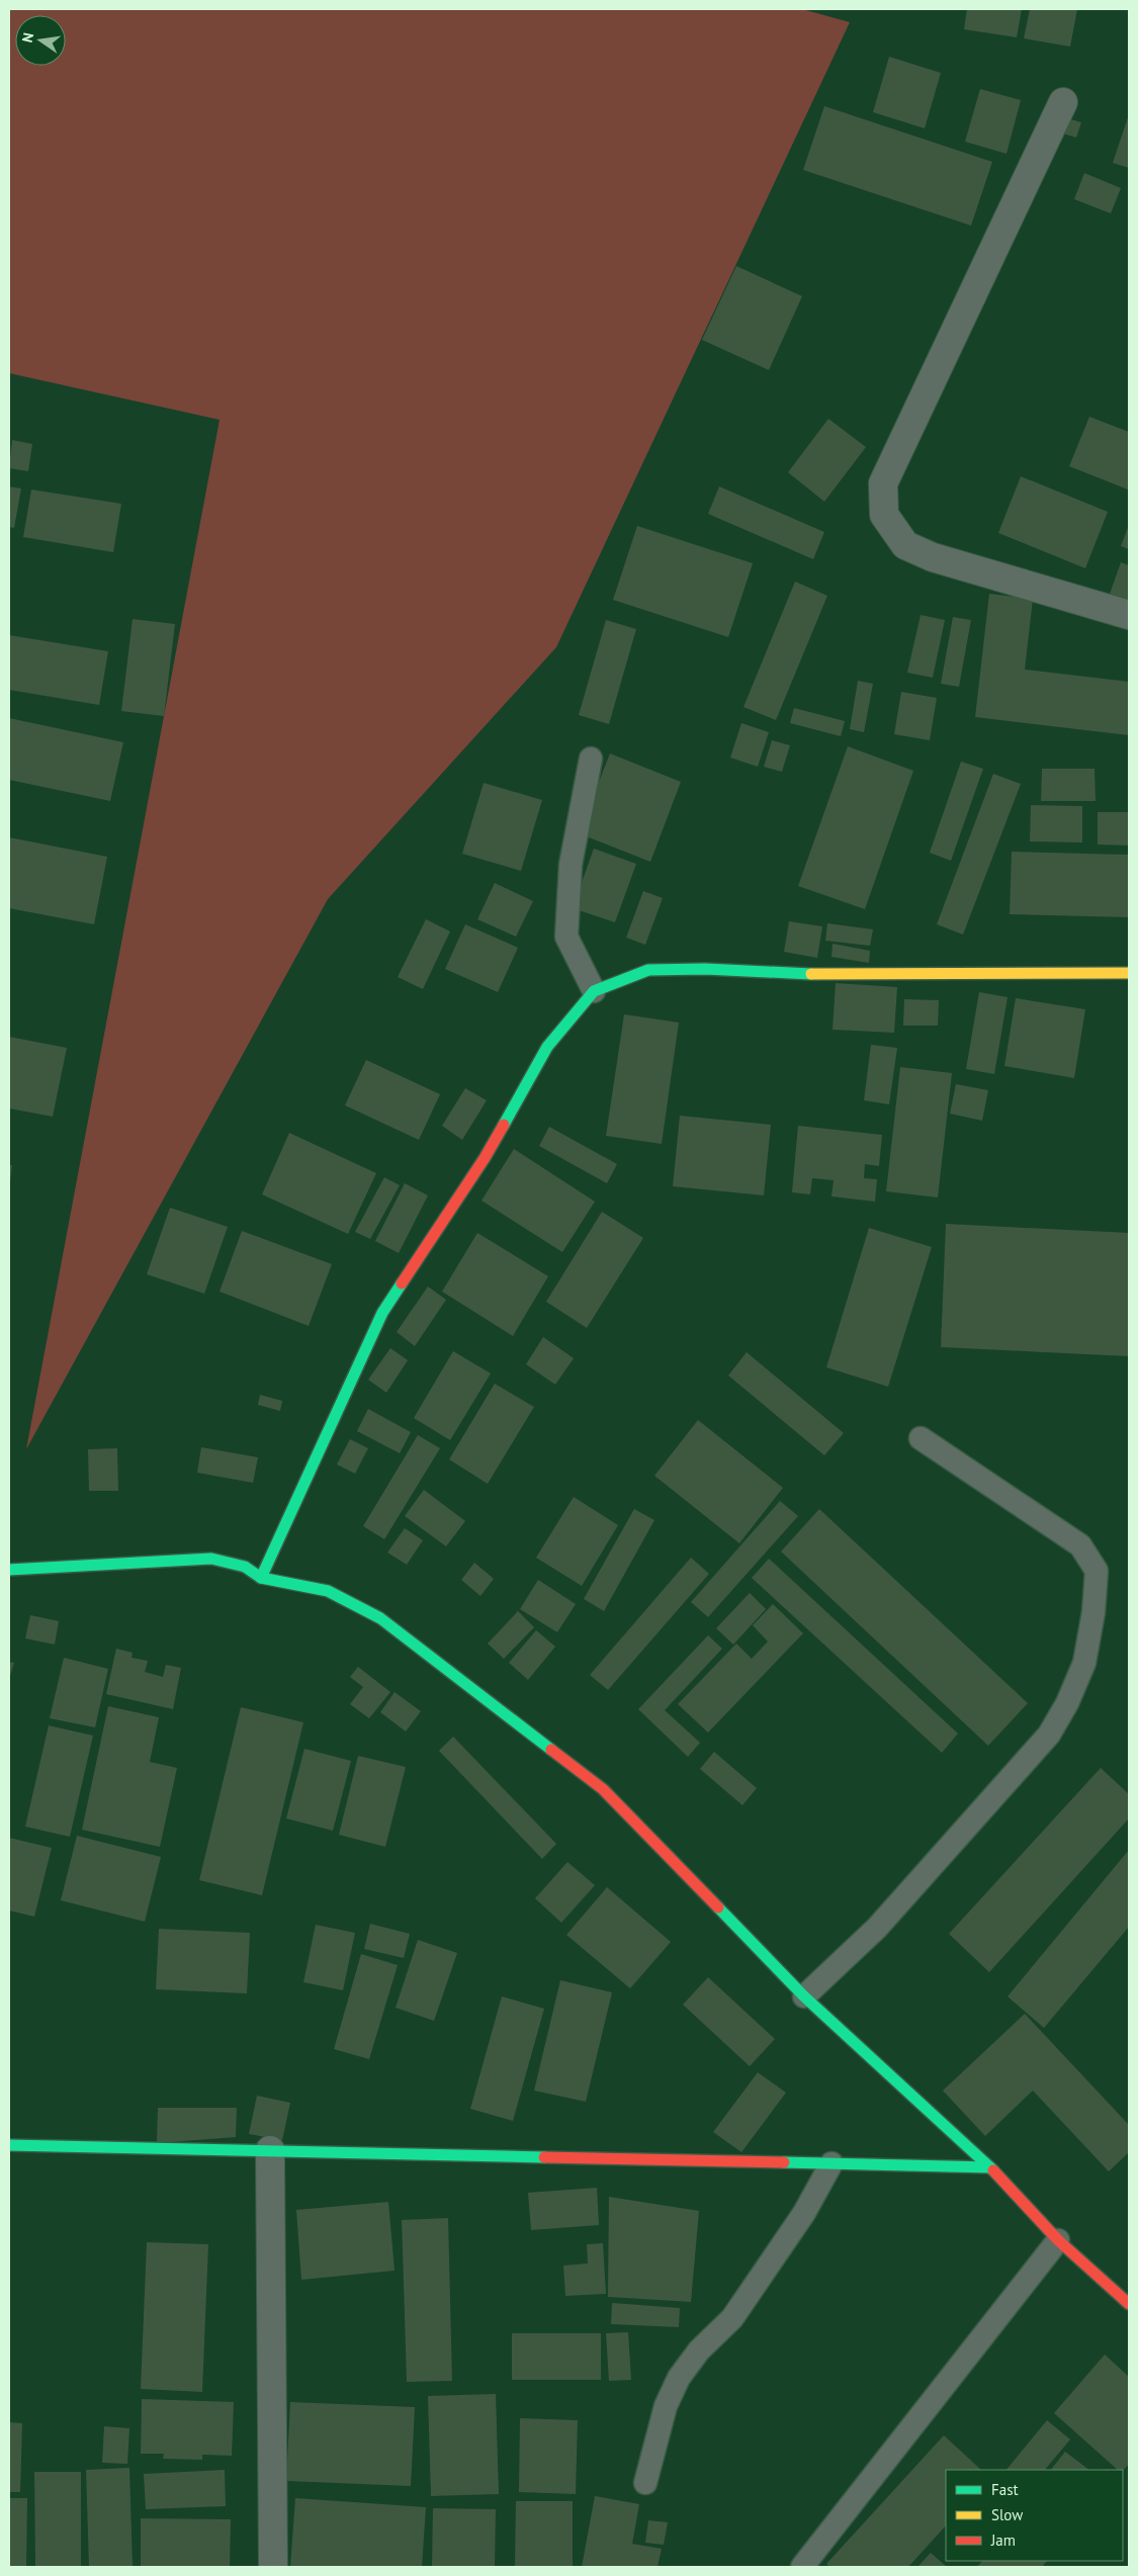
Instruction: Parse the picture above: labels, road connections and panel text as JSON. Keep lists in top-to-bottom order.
{
  "legend": ["Fast", "Slow", "Jam"],
  "north": "left"
}
